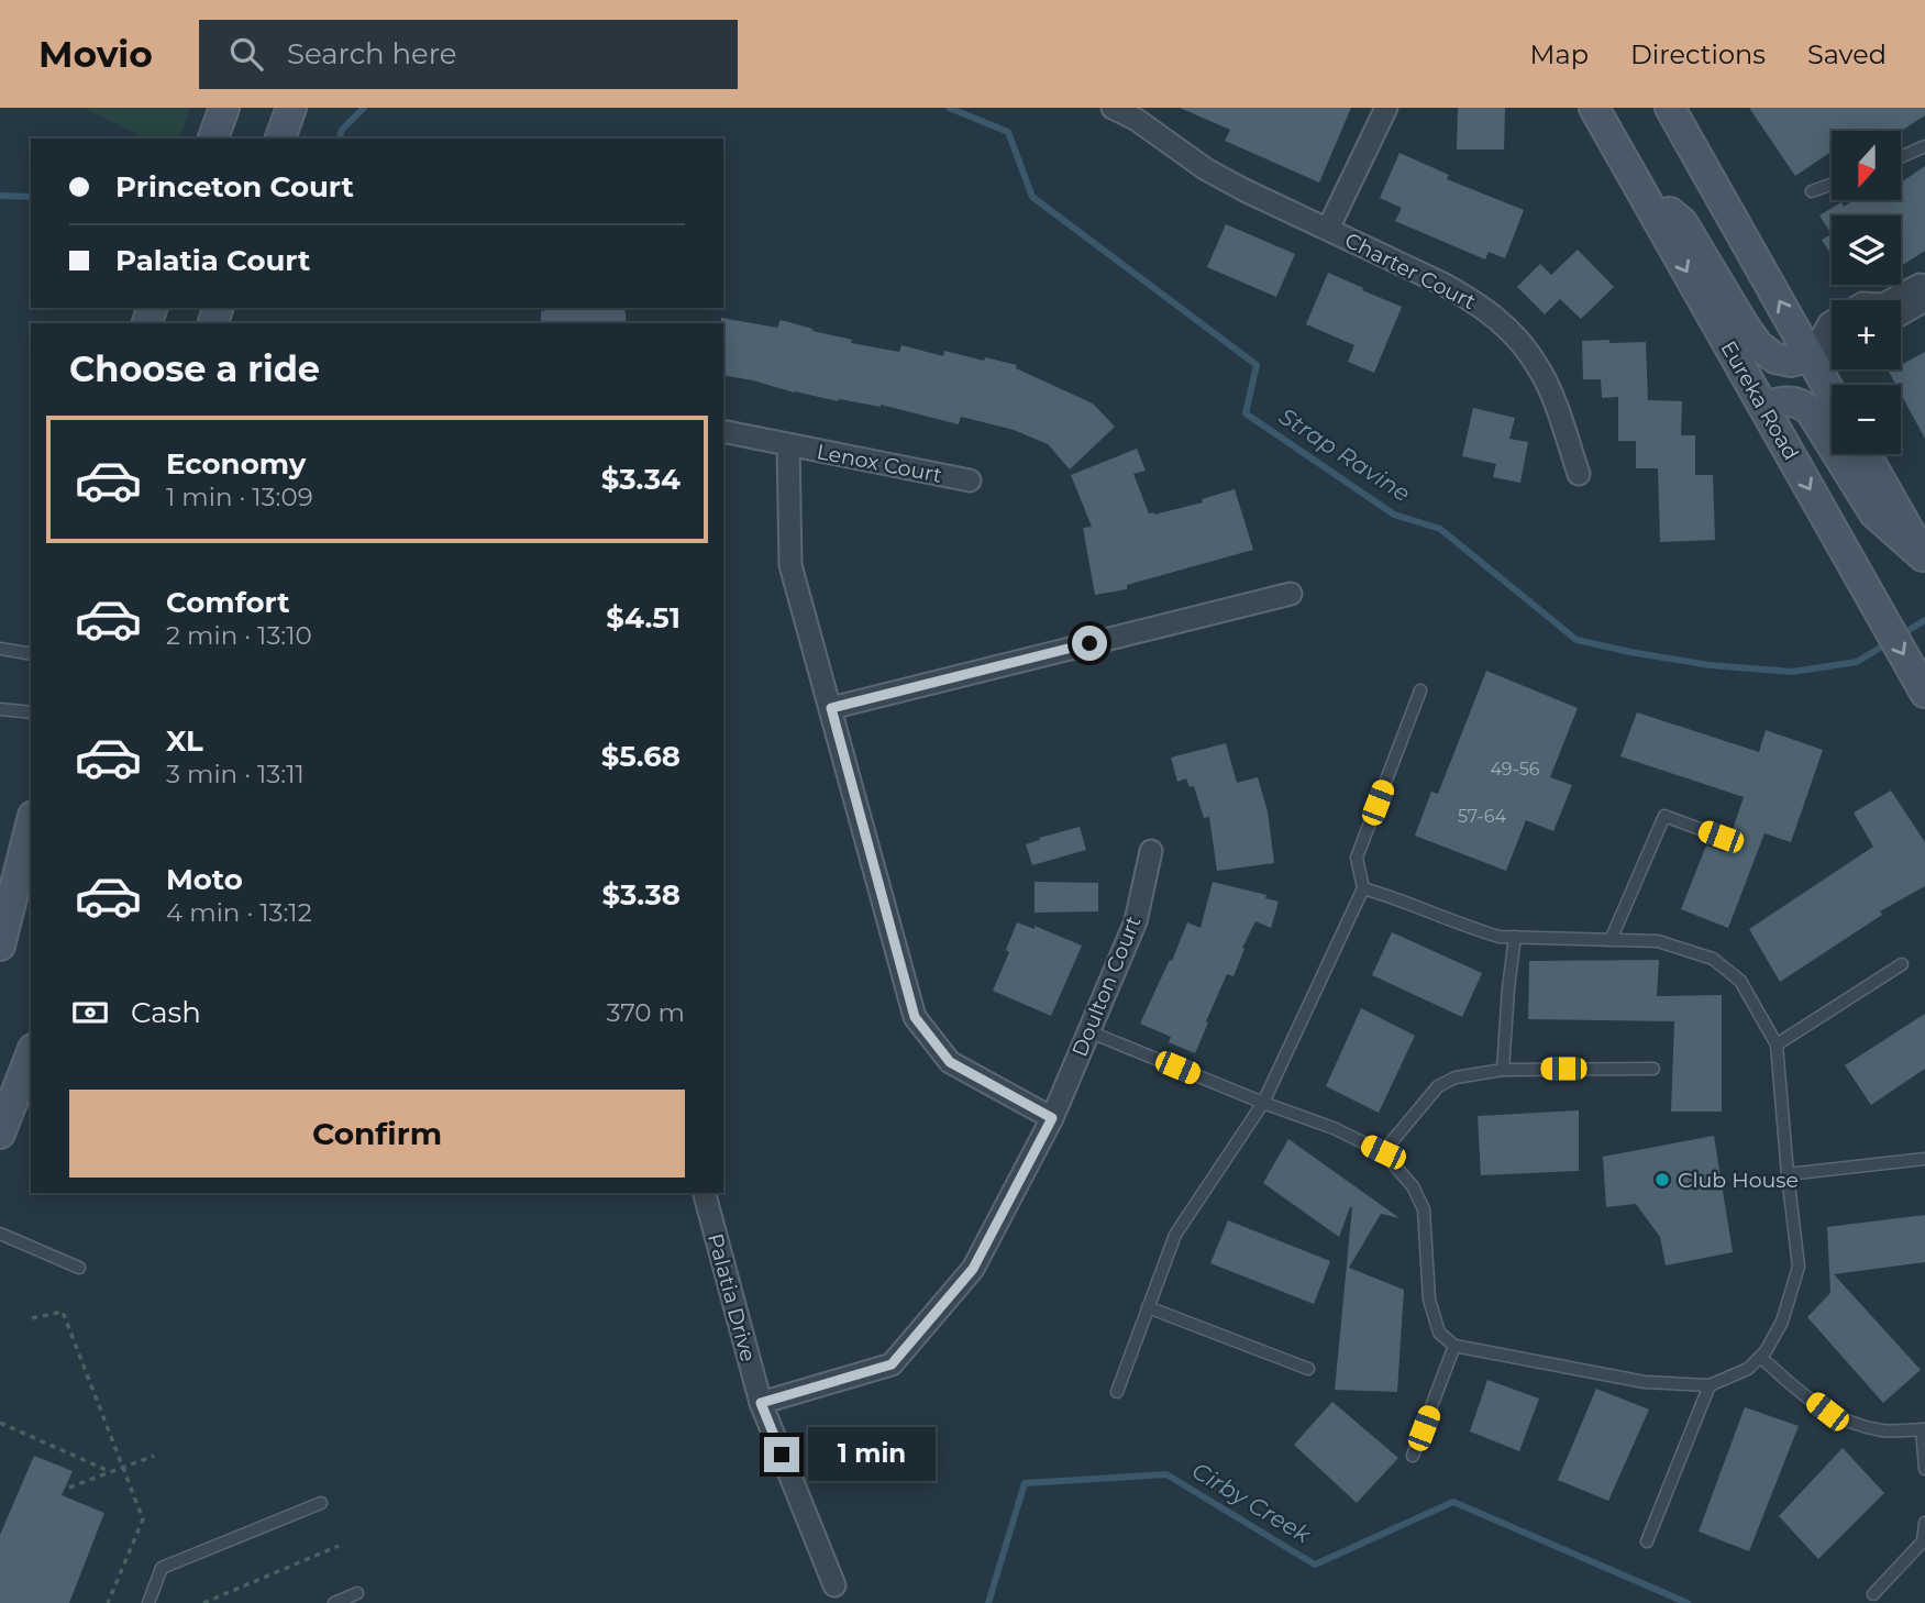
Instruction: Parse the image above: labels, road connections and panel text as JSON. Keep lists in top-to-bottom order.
{
  "streets": {
    "main road": ["Eureka Road"],
    "street": [
      "Charter Court",
      "Lenox Court",
      "Doulton Court",
      "Palatia Drive"
    ]
  },
  "crossings": [
    ["Doulton Court", "Palatia Drive"]
  ],
  "water": ["Strap Ravine", "Cirby Creek"],
  "places": ["Club House"],
  "house_numbers": ["49-56", "57-64"],
  "north": "bottom",
  "page": {
    "header": "Movio",
    "search": "Search here",
    "nav": ["Map", "Directions", "Saved"],
    "map_buttons": ["+", "−"],
    "banner": ["Princeton Court", "Palatia Court"],
    "heading": "Choose a ride",
    "list": [
      {
        "name": "Economy",
        "note": "1 min · 13:09",
        "value": "$3.34"
      },
      {
        "name": "Comfort",
        "note": "2 min · 13:10",
        "value": "$4.51"
      },
      {
        "name": "XL",
        "note": "3 min · 13:11",
        "value": "$5.68"
      },
      {
        "name": "Moto",
        "note": "4 min · 13:12",
        "value": "$3.38"
      }
    ],
    "pay": ["Cash", "370 m"],
    "buttons": "Confirm",
    "bubble": "1 min"
  }
}
